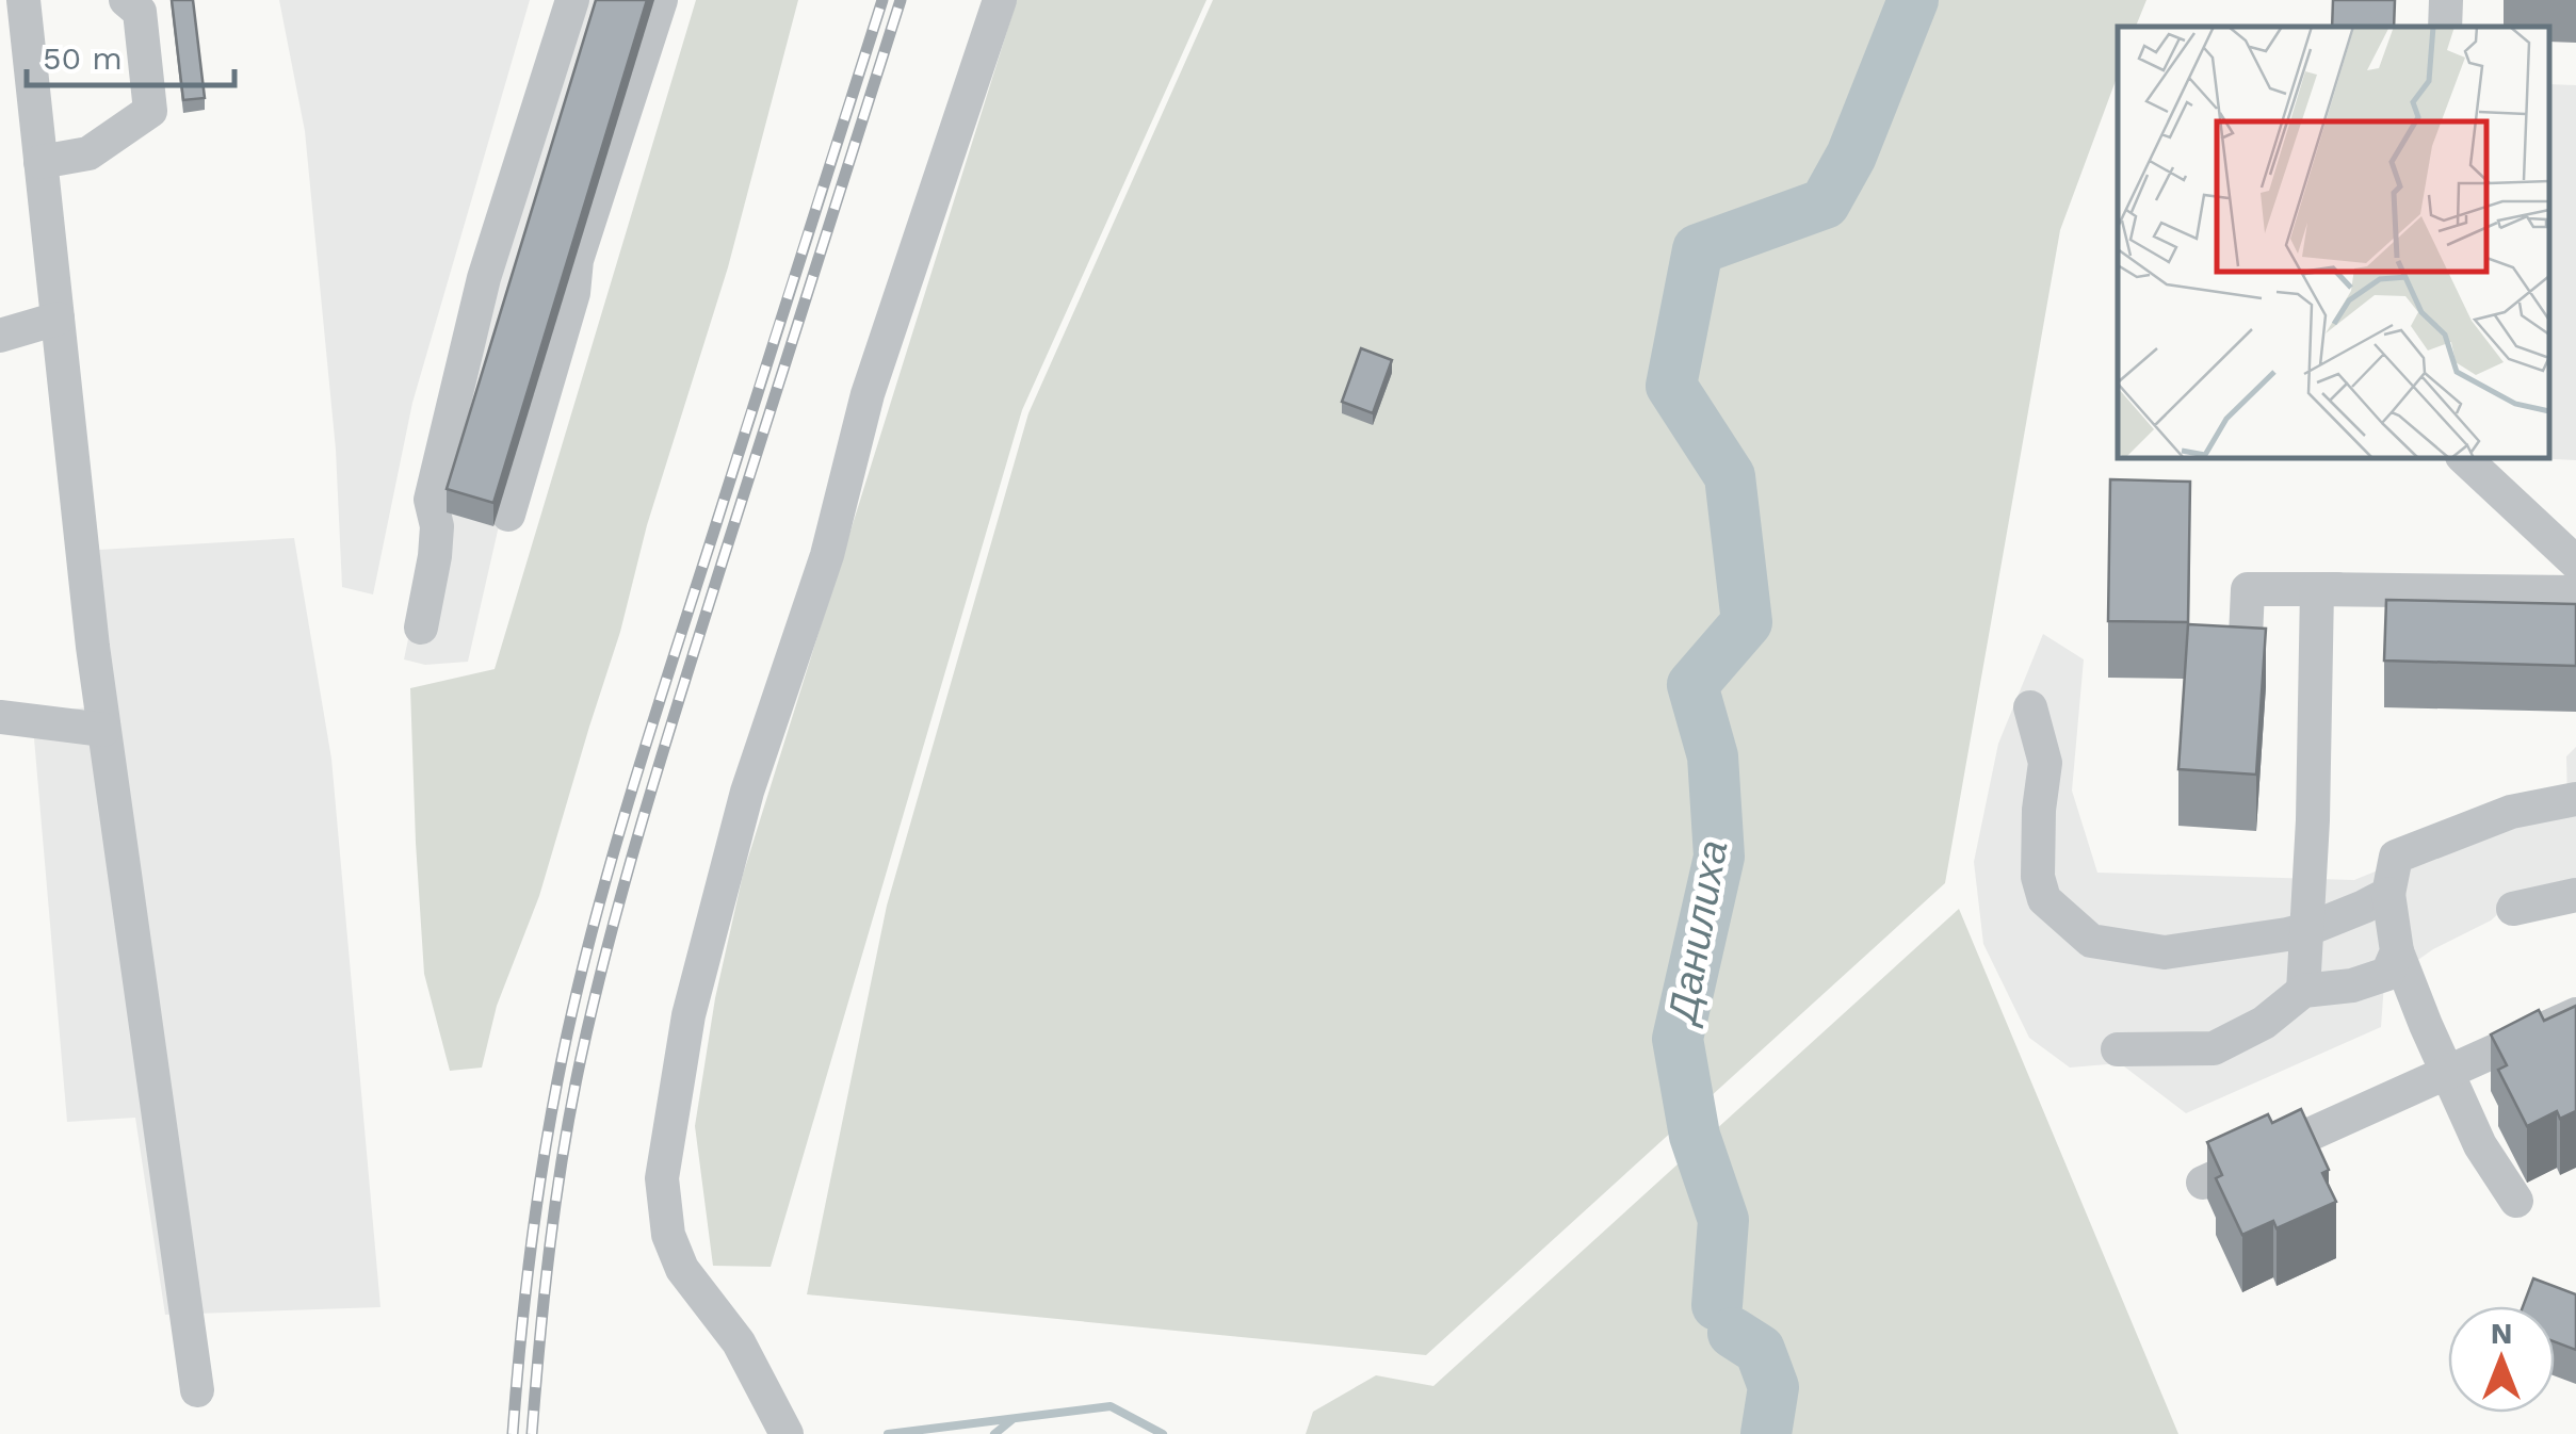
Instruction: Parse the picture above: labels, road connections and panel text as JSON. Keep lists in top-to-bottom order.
{
  "water": ["Данилиха"],
  "scale_bar": "50 m",
  "north": "top"
}
